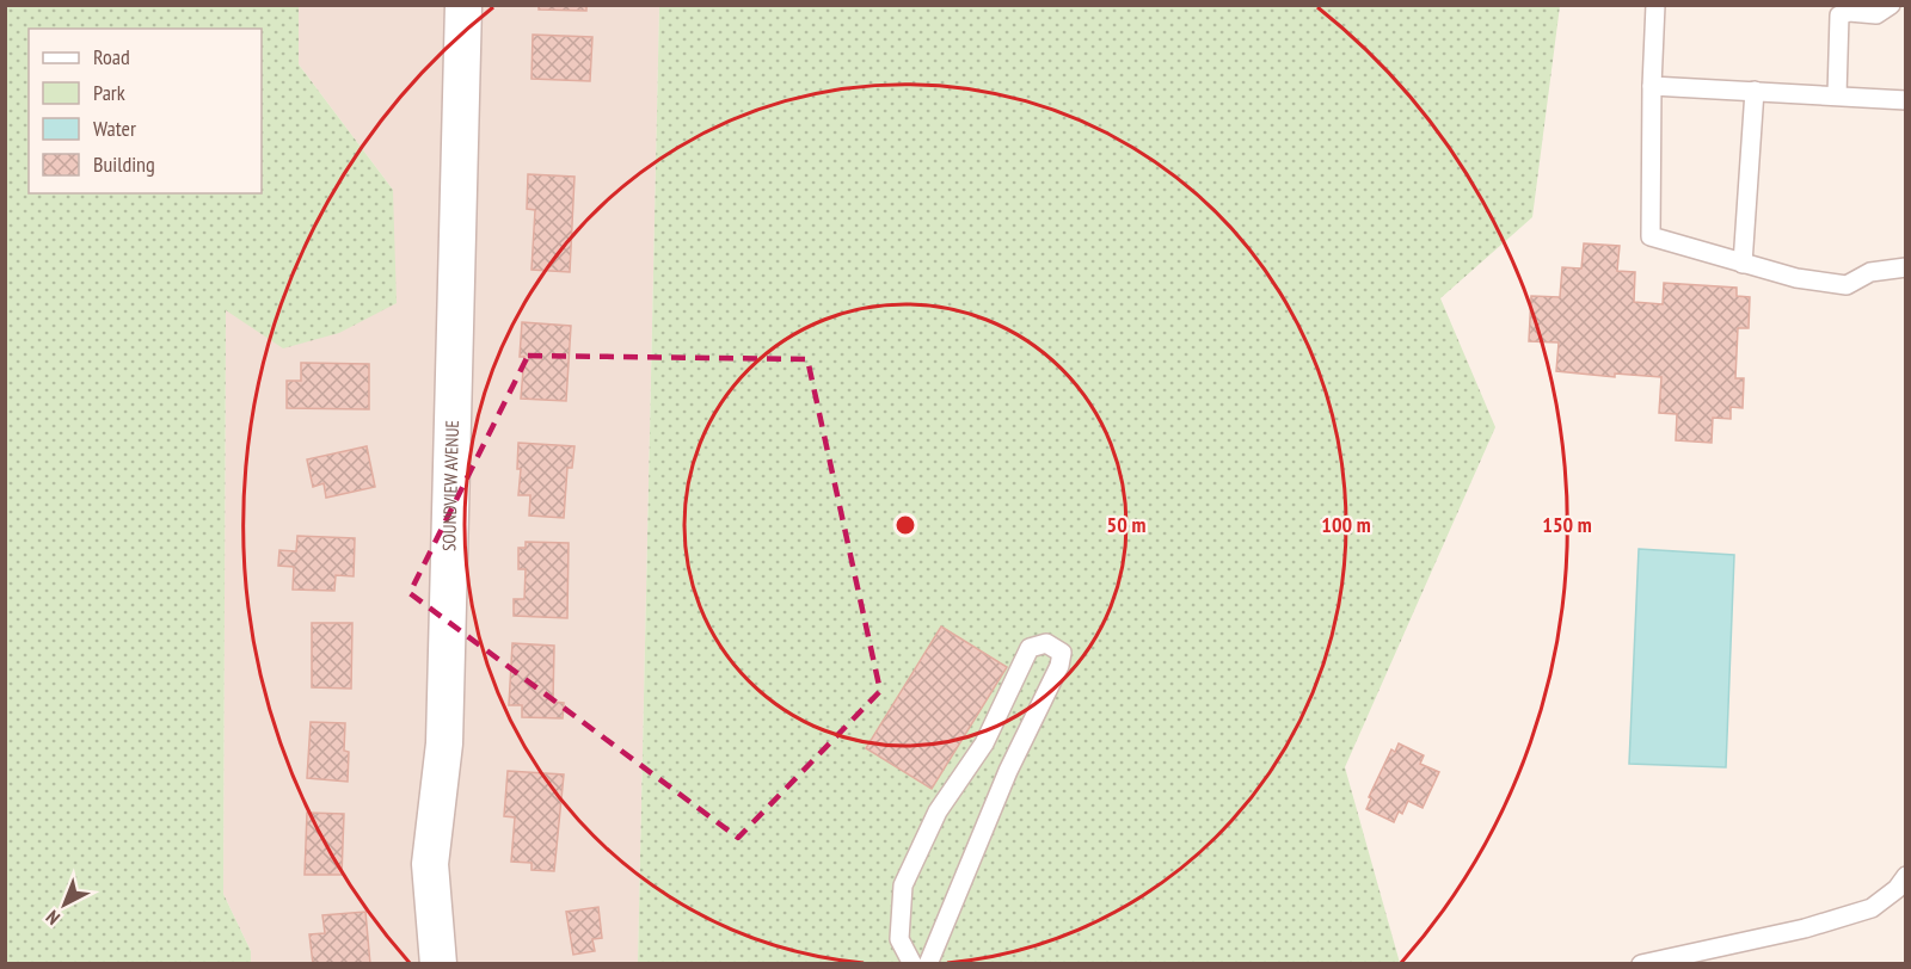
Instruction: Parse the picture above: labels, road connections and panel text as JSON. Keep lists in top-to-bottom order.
{
  "streets": {
    "street": ["SOUNDVIEW AVENUE"]
  },
  "legend": [
    "Road",
    "Park",
    "Water",
    "Building"
  ],
  "north": "bottom left",
  "rings": ["50 m", "100 m", "150 m"]
}
